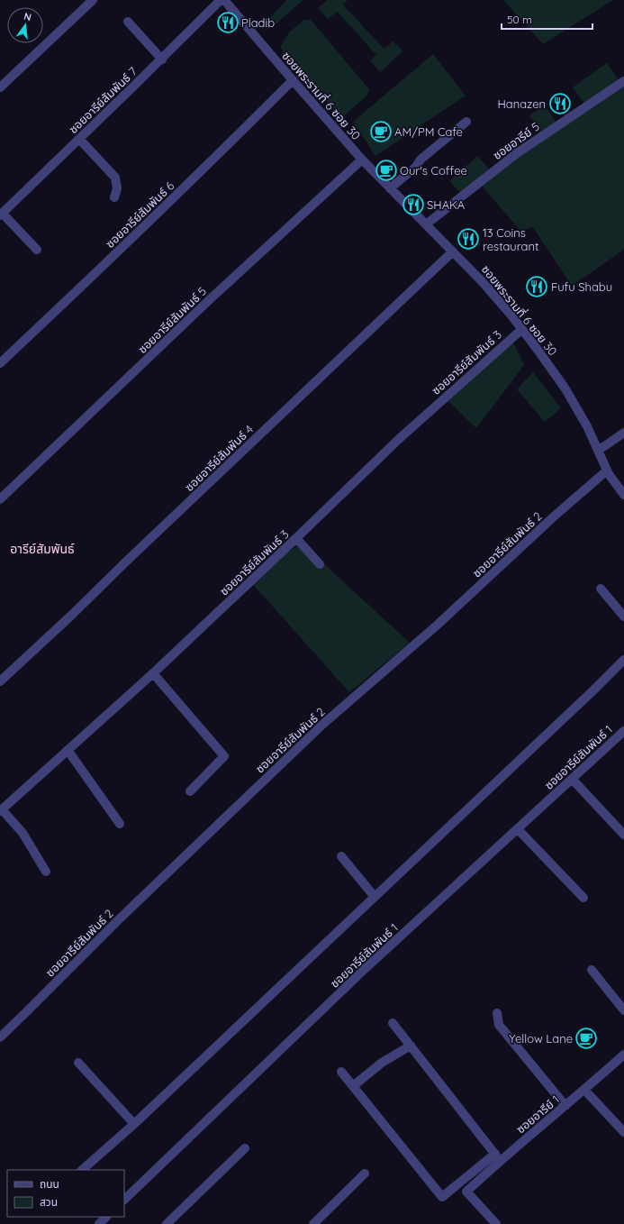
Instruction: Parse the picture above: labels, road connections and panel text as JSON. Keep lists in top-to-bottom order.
{
  "streets": {
    "street": [
      "ซอยพระรามที่ 6 ซอย 30",
      "ซอยอารีย์สัมพันธ์ 7",
      "ซอยอารีย์ 5",
      "ซอยอารีย์สัมพันธ์ 6",
      "ซอยอารีย์สัมพันธ์ 5",
      "ซอยอารีย์สัมพันธ์ 3",
      "ซอยอารีย์สัมพันธ์ 4",
      "ซอยอารีย์สัมพันธ์ 2",
      "ซอยอารีย์สัมพันธ์ 1",
      "ซอยอารีย์ 1"
    ]
  },
  "crossings": [
    ["ซอยพระรามที่ 6 ซอย 30", "ซอยอารีย์ 5"],
    ["ซอยพระรามที่ 6 ซอย 30", "ซอยอารีย์สัมพันธ์ 6"],
    ["ซอยพระรามที่ 6 ซอย 30", "ซอยอารีย์สัมพันธ์ 5"],
    ["ซอยพระรามที่ 6 ซอย 30", "ซอยอารีย์สัมพันธ์ 3"],
    ["ซอยพระรามที่ 6 ซอย 30", "ซอยอารีย์สัมพันธ์ 4"],
    ["ซอยพระรามที่ 6 ซอย 30", "ซอยอารีย์สัมพันธ์ 2"]
  ],
  "districts": ["อารีย์สัมพันธ์"],
  "places": {
    "restaurant": [
      "Pladib",
      "Hanazen",
      "SHAKA",
      "13 Coins restaurant",
      "Fufu Shabu"
    ],
    "cafe": ["AM/PM Cafe", "Our's Coffee", "Yellow Lane"]
  },
  "legend": ["ถนน", "สวน"],
  "scale_bar": "50 m",
  "north": "top"
}
